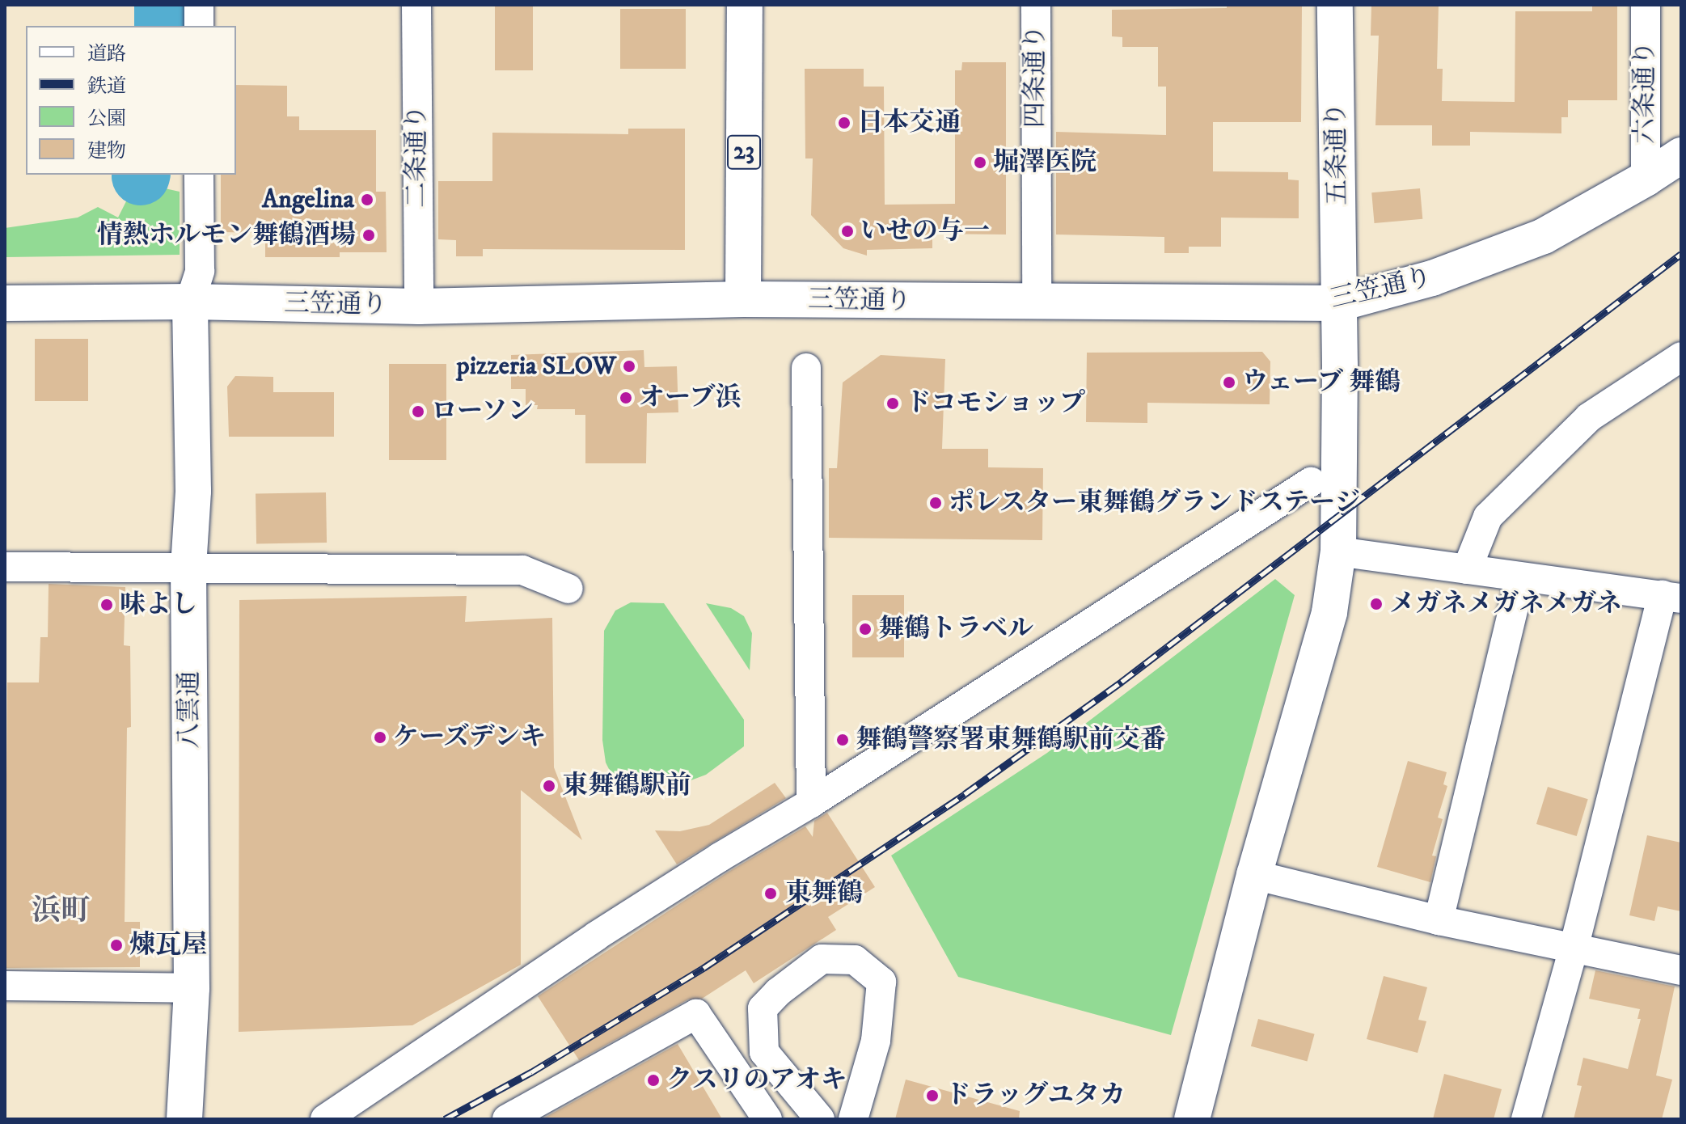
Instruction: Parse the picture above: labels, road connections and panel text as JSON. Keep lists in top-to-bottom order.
{
  "streets": {
    "street": [
      "四条通り",
      "六条通り",
      "23",
      "五条通り",
      "二条通り",
      "三笠通り",
      "八雲通"
    ]
  },
  "crossings": [
    ["四条通り", "三笠通り"],
    ["六条通り", "三笠通り"],
    ["23", "三笠通り"],
    ["五条通り", "三笠通り"],
    ["二条通り", "三笠通り"],
    ["三笠通り", "八雲通"]
  ],
  "districts": ["浜町"],
  "places": [
    "日本交通",
    "堀澤医院",
    "Angelina",
    "いせの与一",
    "情熱ホルモン舞鶴酒場",
    "pizzeria SLOW",
    "ウェーブ 舞鶴",
    "オーブ浜",
    "ドコモショップ",
    "ローソン",
    "ポレスター東舞鶴グランドステージ",
    "メガネメガネメガネ",
    "味よし",
    "舞鶴トラベル",
    "ケーズデンキ",
    "舞鶴警察署東舞鶴駅前交番",
    "東舞鶴駅前",
    "東舞鶴",
    "煉瓦屋",
    "クスリのアオキ",
    "ドラッグユタカ"
  ],
  "legend": [
    "道路",
    "鉄道",
    "公園",
    "建物"
  ]
}
